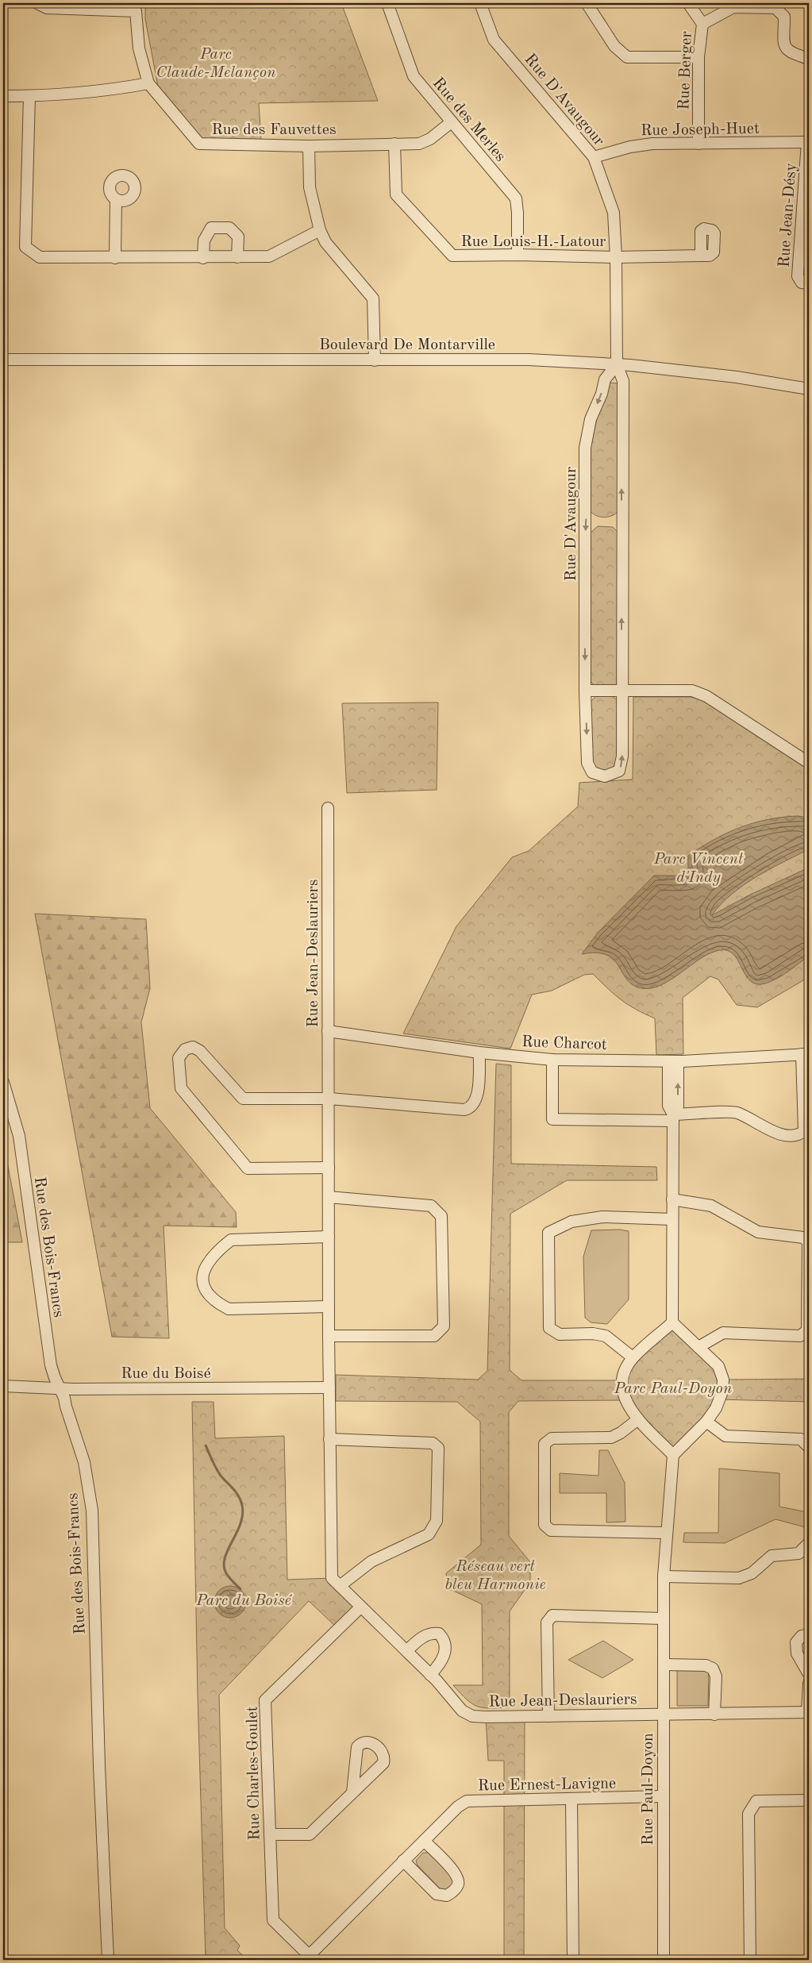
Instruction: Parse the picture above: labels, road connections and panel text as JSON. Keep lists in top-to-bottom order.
{
  "streets": {
    "street": [
      "Rue Berger",
      "Rue D'Avaugour",
      "Rue des Merles",
      "Rue des Fauvettes",
      "Rue Joseph-Huet",
      "Rue Jean-Désy",
      "Rue Louis-H.-Latour",
      "Boulevard De Montarville",
      "Rue Jean-Deslauriers",
      "Rue Charcot",
      "Rue des Bois-Francs",
      "Rue du Boisé",
      "Rue Charles-Goulet",
      "Rue Ernest-Lavigne",
      "Rue Paul-Doyon"
    ]
  },
  "crossings": [
    ["Rue Berger", "Rue Joseph-Huet"],
    ["Rue D'Avaugour", "Rue Joseph-Huet"],
    ["Rue D'Avaugour", "Rue Louis-H.-Latour"],
    ["Rue D'Avaugour", "Boulevard De Montarville"],
    ["Rue des Merles", "Rue des Fauvettes"],
    ["Rue des Merles", "Rue Louis-H.-Latour"],
    ["Rue des Fauvettes", "Rue Louis-H.-Latour"],
    ["Rue Joseph-Huet", "Rue Jean-Désy"],
    ["Rue Jean-Deslauriers", "Rue Charcot"],
    ["Rue Jean-Deslauriers", "Rue du Boisé"],
    ["Rue Jean-Deslauriers", "Rue Charles-Goulet"],
    ["Rue Jean-Deslauriers", "Rue Paul-Doyon"],
    ["Rue des Bois-Francs", "Rue du Boisé"],
    ["Rue Charles-Goulet", "Rue Ernest-Lavigne"],
    ["Rue Ernest-Lavigne", "Rue Paul-Doyon"]
  ],
  "parks": [
    "Parc Claude-Melançon",
    "Parc Vincent d'Indy",
    "Parc Paul-Doyon",
    "Réseau vert bleu Harmonie",
    "Parc du Boisé"
  ]
}
